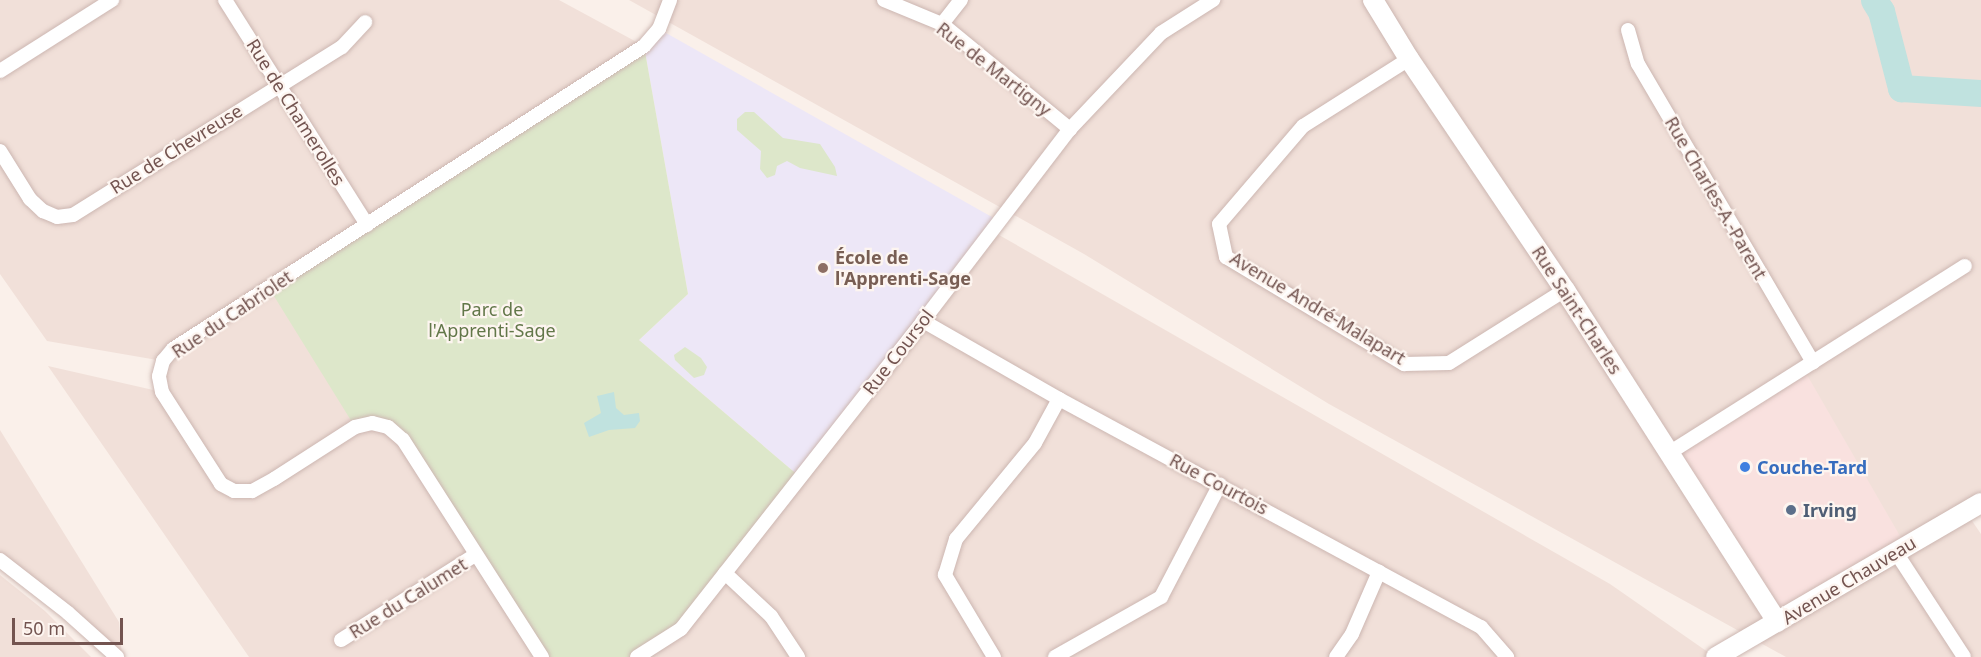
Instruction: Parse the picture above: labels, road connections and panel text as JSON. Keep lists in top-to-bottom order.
{
  "streets": {
    "street": [
      "Rue de Martigny",
      "Rue de Chamerolles",
      "Rue de Chevreuse",
      "Rue Charles-A.-Parent",
      "Avenue André-Malapart",
      "Rue Saint-Charles",
      "Rue du Cabriolet",
      "Rue Coursol",
      "Rue Courtois",
      "Avenue Chauveau",
      "Rue du Calumet"
    ]
  },
  "crossings": [
    ["Rue de Martigny", "Rue Coursol"],
    ["Rue de Chamerolles", "Rue de Chevreuse"],
    ["Rue de Chamerolles", "Rue du Cabriolet"],
    ["Avenue André-Malapart", "Rue Saint-Charles"],
    ["Rue Saint-Charles", "Avenue Chauveau"],
    ["Rue du Cabriolet", "Rue du Calumet"],
    ["Rue Coursol", "Rue Courtois"]
  ],
  "parks": ["Parc de l'Apprenti-Sage"],
  "places": ["École de l'Apprenti-Sage", "Couche-Tard", "Irving"],
  "scale_bar": "50 m"
}
